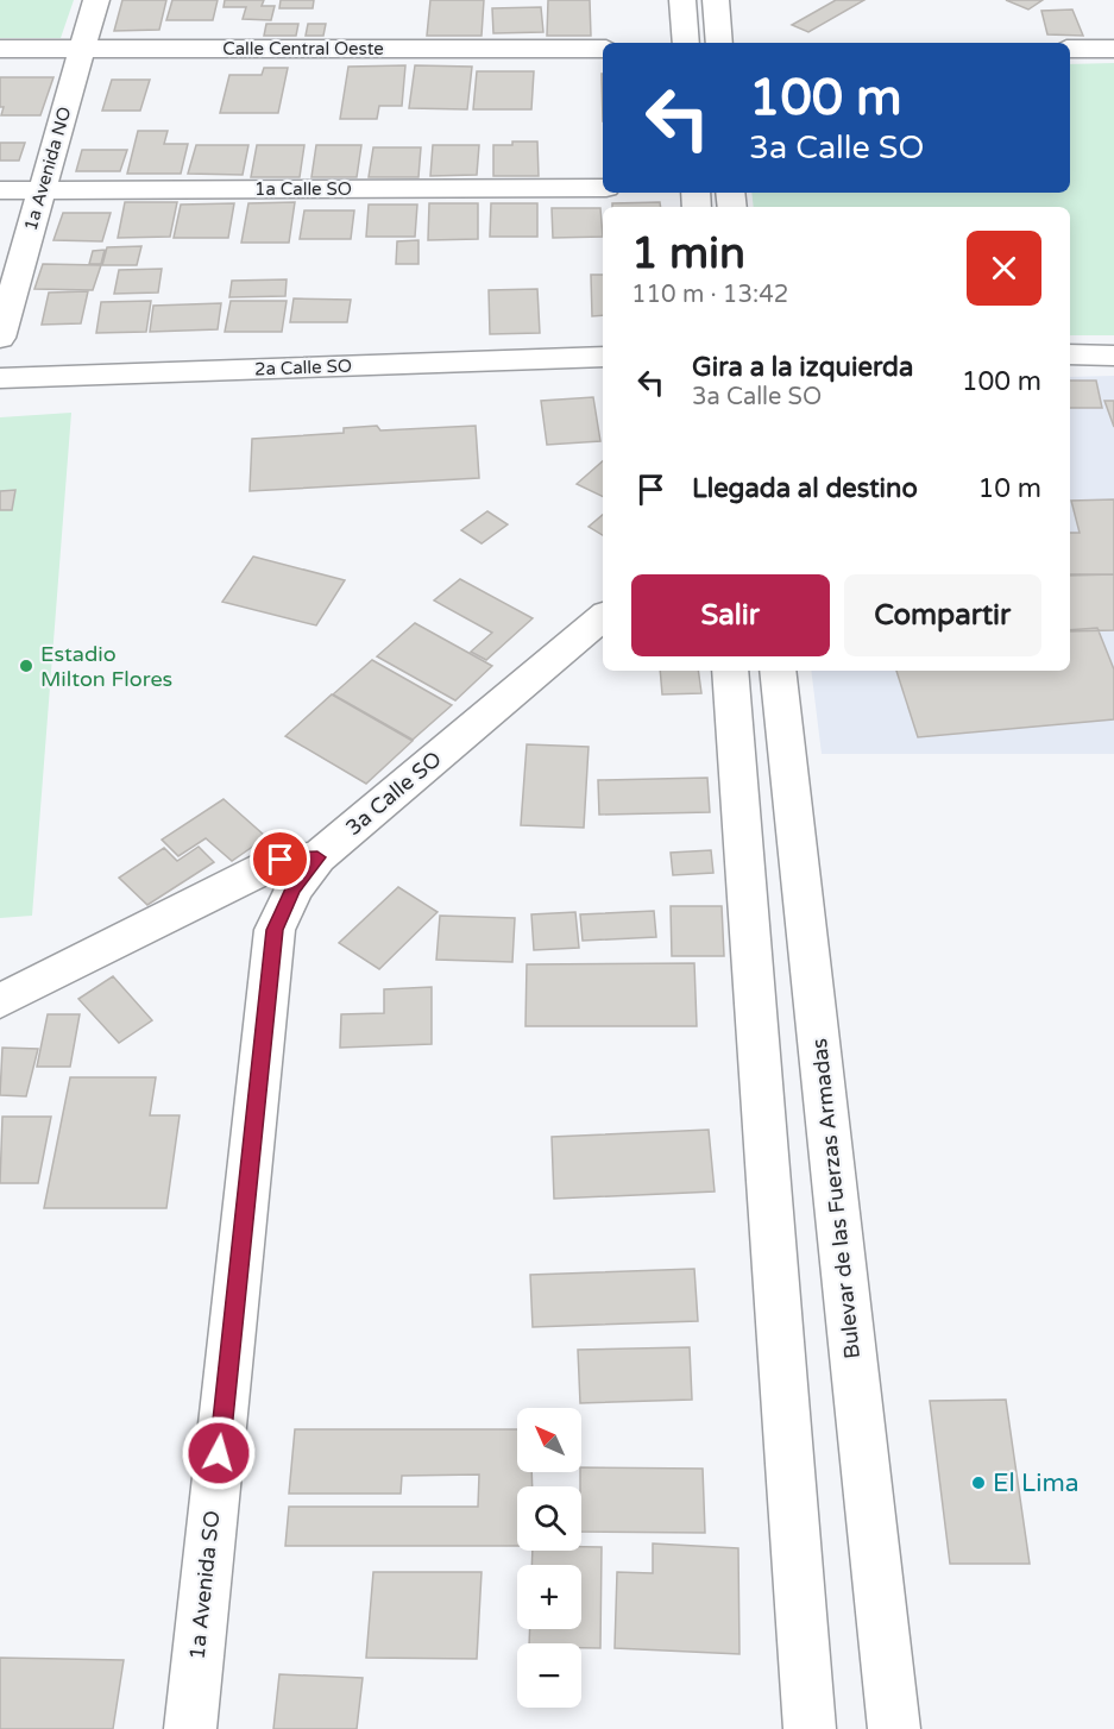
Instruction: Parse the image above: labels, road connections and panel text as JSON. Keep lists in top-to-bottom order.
{
  "streets": {
    "street": [
      "Calle Central Oeste",
      "1a Avenida NO",
      "1a Calle SO",
      "2a Calle SO",
      "3a Calle SO",
      "Bulevar de las Fuerzas Armadas",
      "1a Avenida SO"
    ]
  },
  "crossings": [
    ["Calle Central Oeste", "1a Avenida NO"],
    ["1a Avenida NO", "1a Calle SO"],
    ["3a Calle SO", "1a Avenida SO"]
  ],
  "places": ["Estadio Milton Flores", "El Lima"],
  "north": "top left",
  "page": {
    "turn": ["100 m", "3a Calle SO"],
    "heading": ["1 min", "110 m · 13:42"],
    "list": [
      {
        "name": "Gira a la izquierda",
        "note": "3a Calle SO",
        "value": "100 m"
      },
      {
        "name": "Llegada al destino",
        "value": "10 m"
      }
    ],
    "buttons": ["Salir", "Compartir"],
    "map_buttons": ["+", "−"]
  }
}
